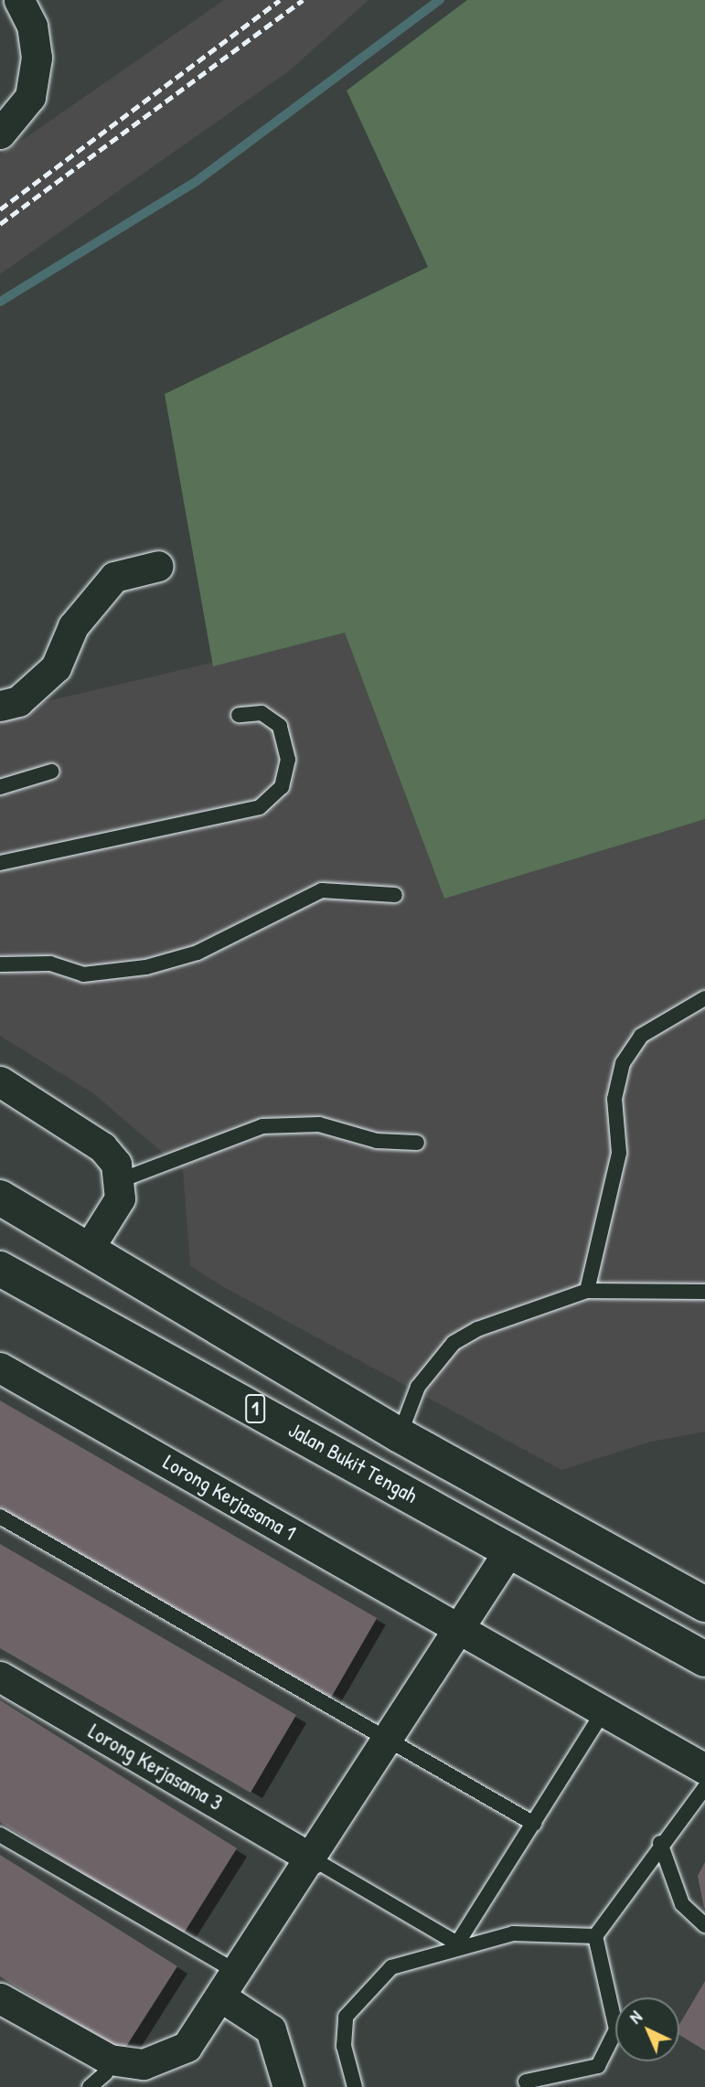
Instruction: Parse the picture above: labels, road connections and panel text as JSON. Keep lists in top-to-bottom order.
{
  "streets": {
    "highway": ["1", "Jalan Bukit Tengah"],
    "street": ["Lorong Kerjasama 1", "Lorong Kerjasama 3"]
  },
  "north": "top left"
}
